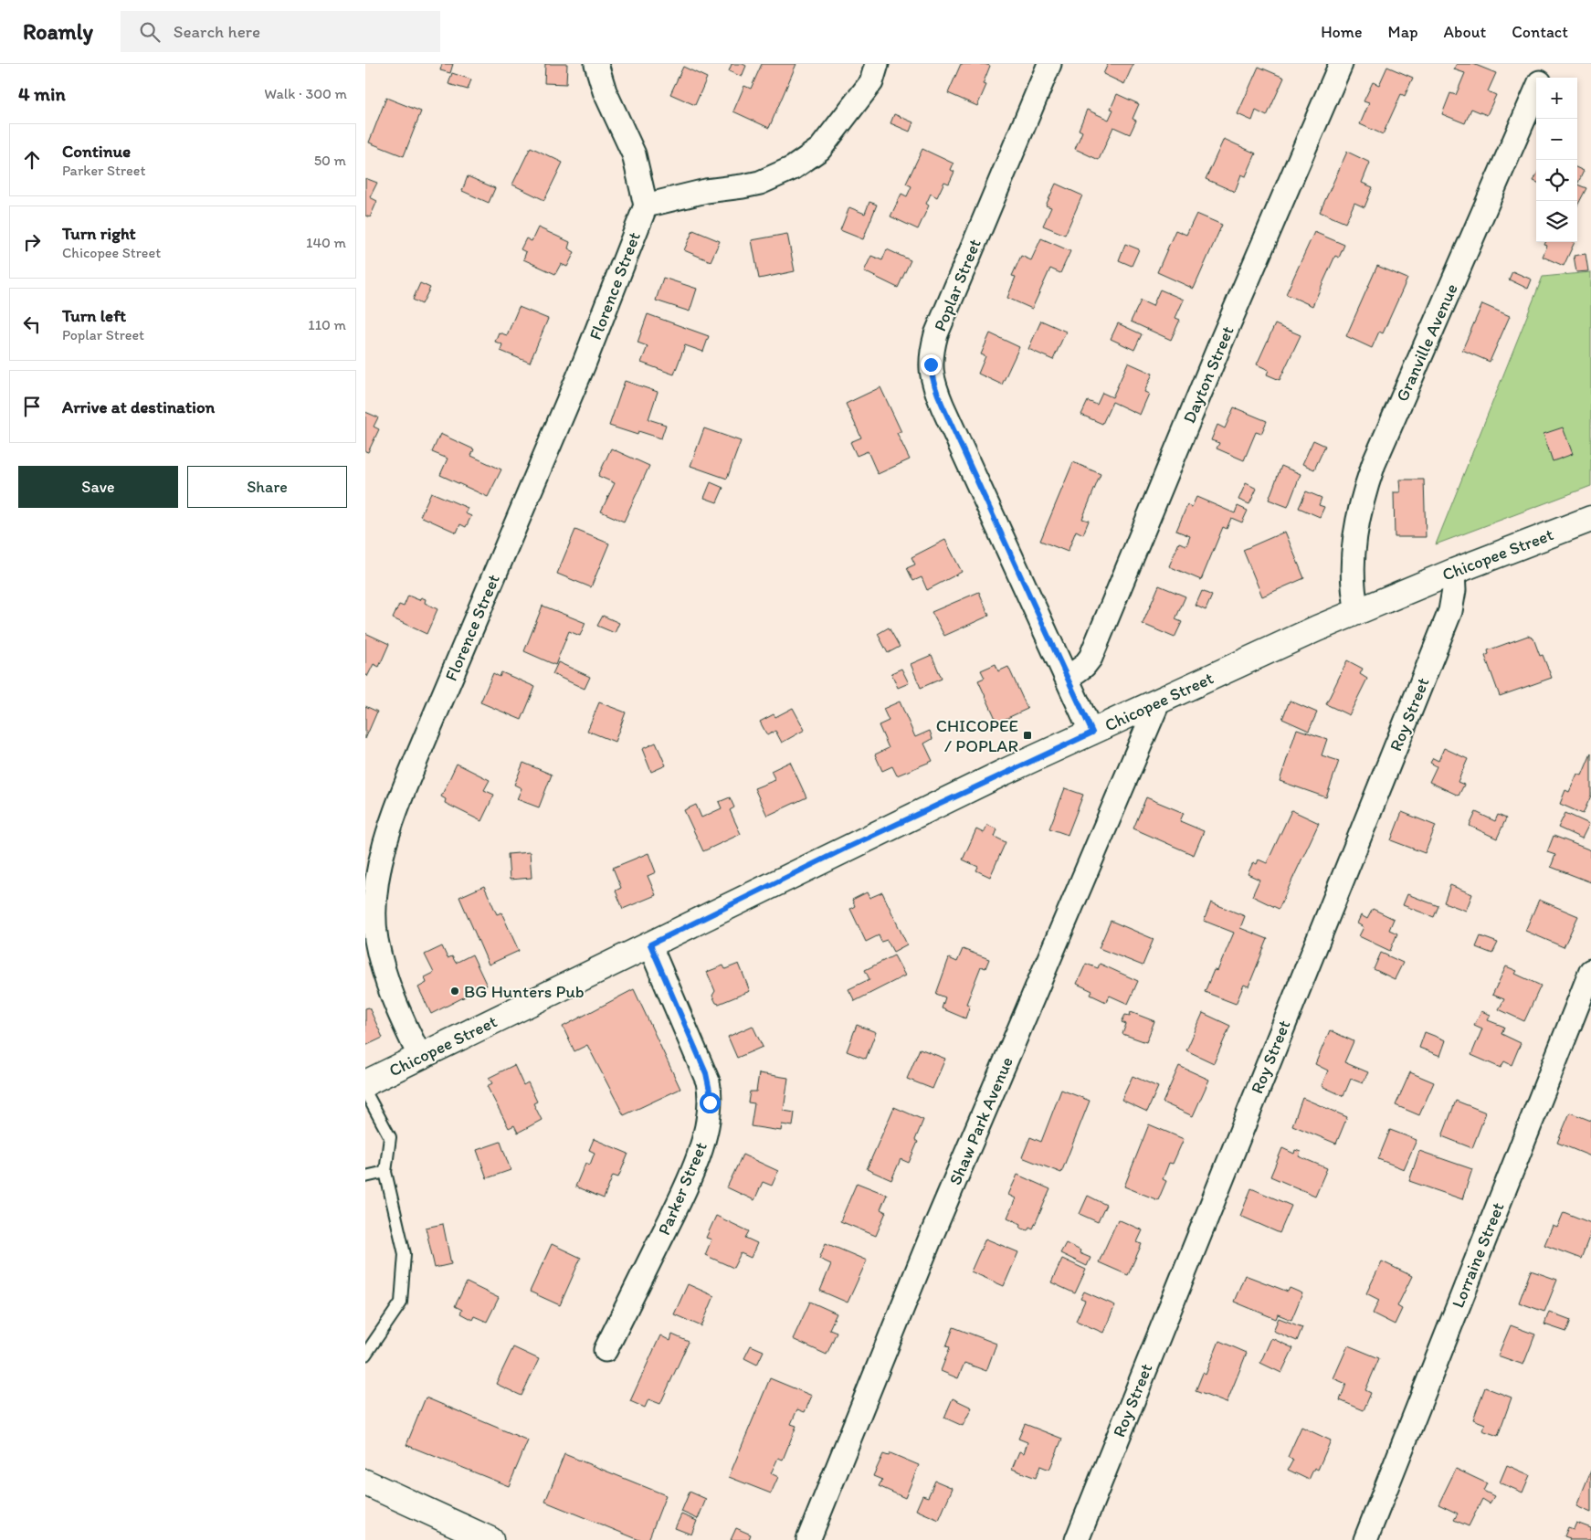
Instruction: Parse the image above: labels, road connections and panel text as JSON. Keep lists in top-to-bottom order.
{
  "streets": {
    "main road": ["Chicopee Street"],
    "street": [
      "Poplar Street",
      "Florence Street",
      "Granville Avenue",
      "Dayton Street",
      "Roy Street",
      "Shaw Park Avenue",
      "Parker Street",
      "Lorraine Street"
    ]
  },
  "crossings": [
    ["Poplar Street", "Dayton Street"],
    ["Poplar Street", "Chicopee Street"],
    ["Florence Street", "Chicopee Street"],
    ["Granville Avenue", "Chicopee Street"],
    ["Chicopee Street", "Roy Street"],
    ["Chicopee Street", "Shaw Park Avenue"],
    ["Chicopee Street", "Parker Street"]
  ],
  "places": {
    "transit": ["CHICOPEE / POPLAR"],
    "other": ["BG Hunters Pub"]
  },
  "page": {
    "header": "Roamly",
    "search": "Search here",
    "nav": [
      "Home",
      "Map",
      "About",
      "Contact"
    ],
    "heading": ["4 min", "Walk · 300 m"],
    "map_buttons": ["+", "−"],
    "list": [
      ["Continue", "Parker Street", "50 m"],
      ["Turn right", "Chicopee Street", "140 m"],
      ["Turn left", "Poplar Street", "110 m"],
      "Arrive at destination"
    ],
    "buttons": ["Save", "Share"]
  }
}
